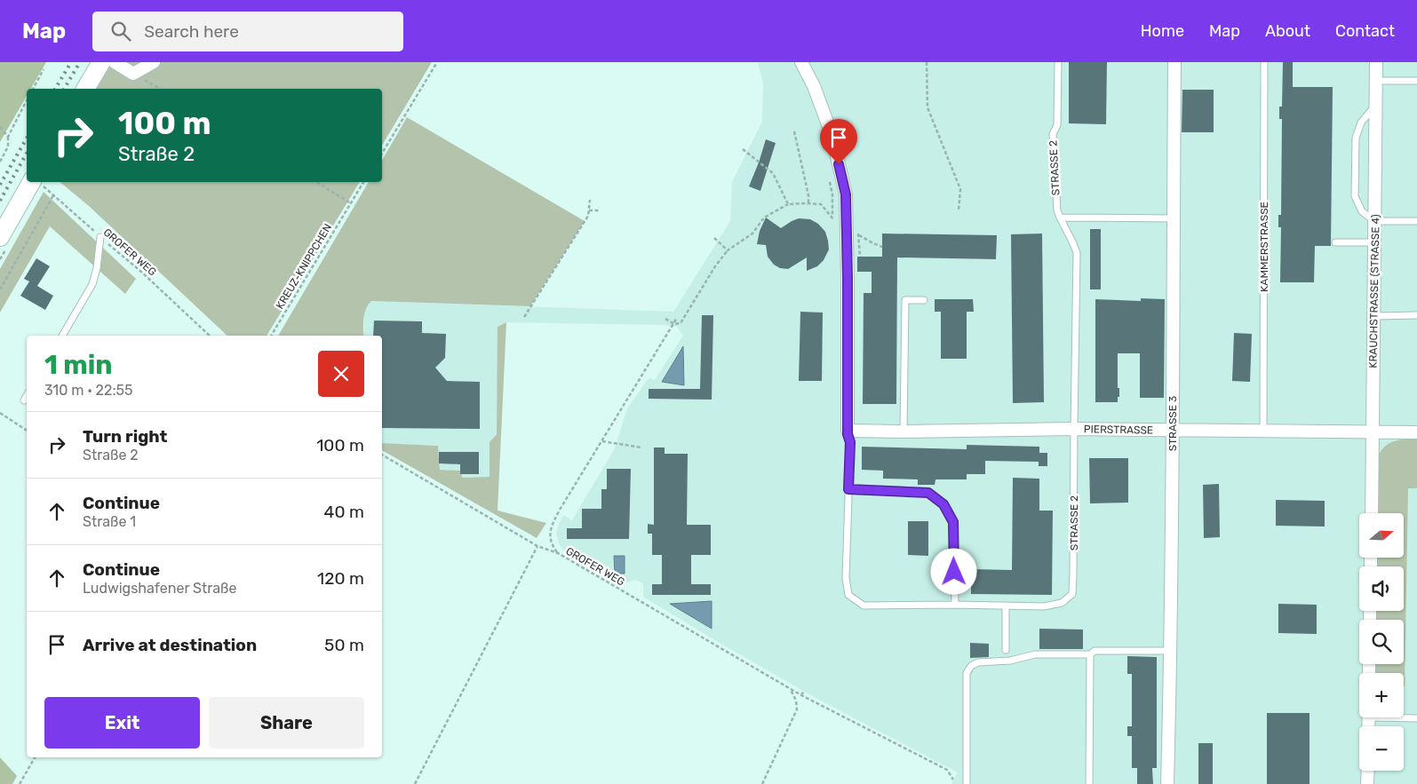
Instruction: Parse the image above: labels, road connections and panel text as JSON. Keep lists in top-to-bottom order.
{
  "streets": {
    "street": ["KRAUCHSTRASSE (STRASSE 4)", "STRASSE 3", "PIERSTRASSE"],
    "lane": ["STRASSE 2", "KAMMERSTRASSE"],
    "path": ["GROFER WEG", "KREUZ-KNIPPCHEN"]
  },
  "crossings": [
    ["STRASSE 2", "PIERSTRASSE"],
    ["KAMMERSTRASSE", "PIERSTRASSE"],
    ["KRAUCHSTRASSE (STRASSE 4)", "PIERSTRASSE"],
    ["STRASSE 3", "PIERSTRASSE"]
  ],
  "north": "right",
  "page": {
    "header": "Map",
    "search": "Search here",
    "nav": [
      "Home",
      "Map",
      "About",
      "Contact"
    ],
    "turn": ["100 m", "Straße 2"],
    "heading": ["1 min", "310 m · 22:55"],
    "list": [
      {
        "name": "Turn right",
        "note": "Straße 2",
        "value": "100 m"
      },
      {
        "name": "Continue",
        "note": "Straße 1",
        "value": "40 m"
      },
      {
        "name": "Continue",
        "note": "Ludwigshafener Straße",
        "value": "120 m"
      },
      {
        "name": "Arrive at destination",
        "value": "50 m"
      }
    ],
    "map_buttons": ["+", "−"],
    "buttons": ["Exit", "Share"]
  }
}
